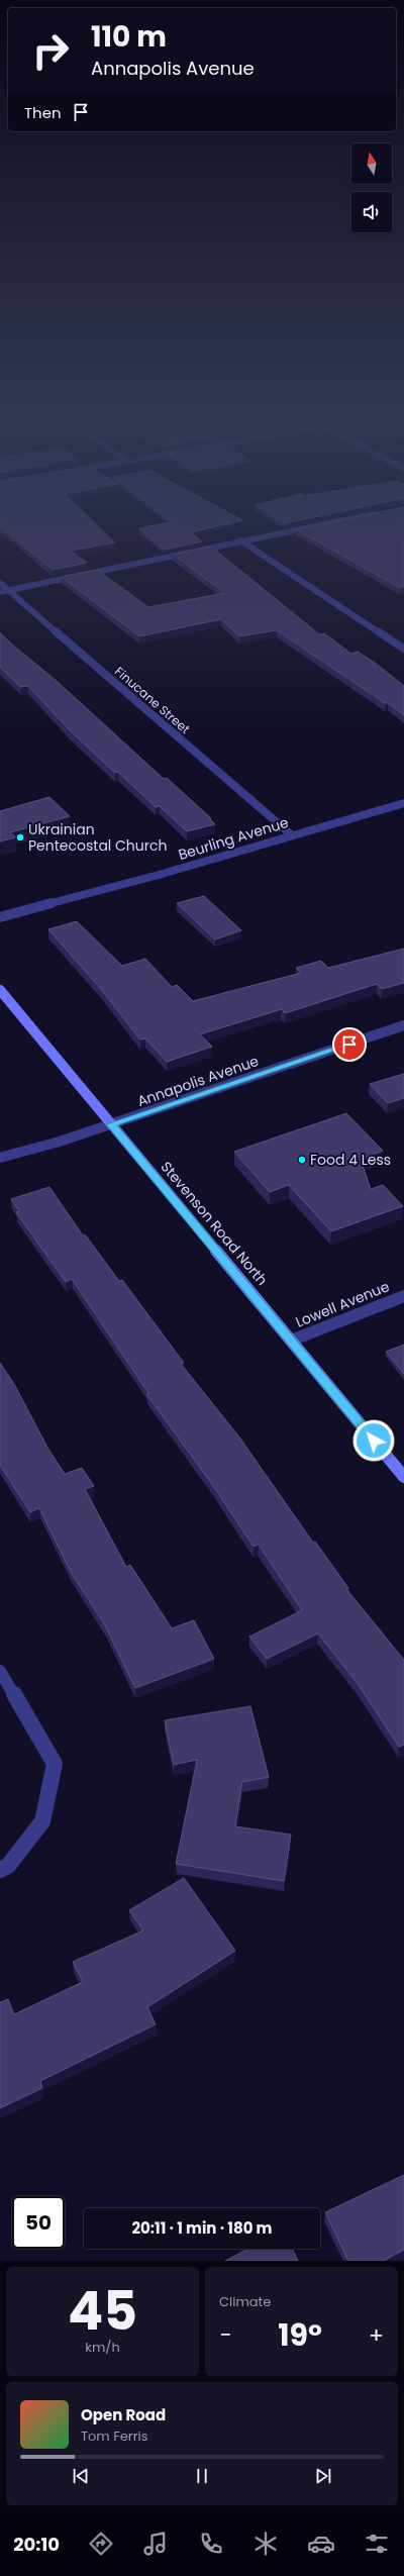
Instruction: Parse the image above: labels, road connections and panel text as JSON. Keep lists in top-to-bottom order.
{
  "streets": {
    "main road": ["Stevenson Road North"],
    "street": [
      "Finucane Street",
      "Beurling Avenue",
      "Annapolis Avenue",
      "Lowell Avenue"
    ]
  },
  "crossings": [
    ["Finucane Street", "Beurling Avenue"],
    ["Annapolis Avenue", "Stevenson Road North"],
    ["Stevenson Road North", "Lowell Avenue"]
  ],
  "places": ["Ukrainian Pentecostal Church", "Food 4 Less"],
  "north": "top",
  "page": {
    "turn": ["110 m", "Annapolis Avenue"],
    "then": "Then",
    "limit": "50",
    "trip": "20:11 · 1 min · 180 m",
    "tile": [
      ["45", "km/h"],
      "Climate"
    ],
    "heat": ["−", "19°", "+"],
    "song": ["Open Road", "Tom Ferris"],
    "tabs": "20:10"
  }
}
